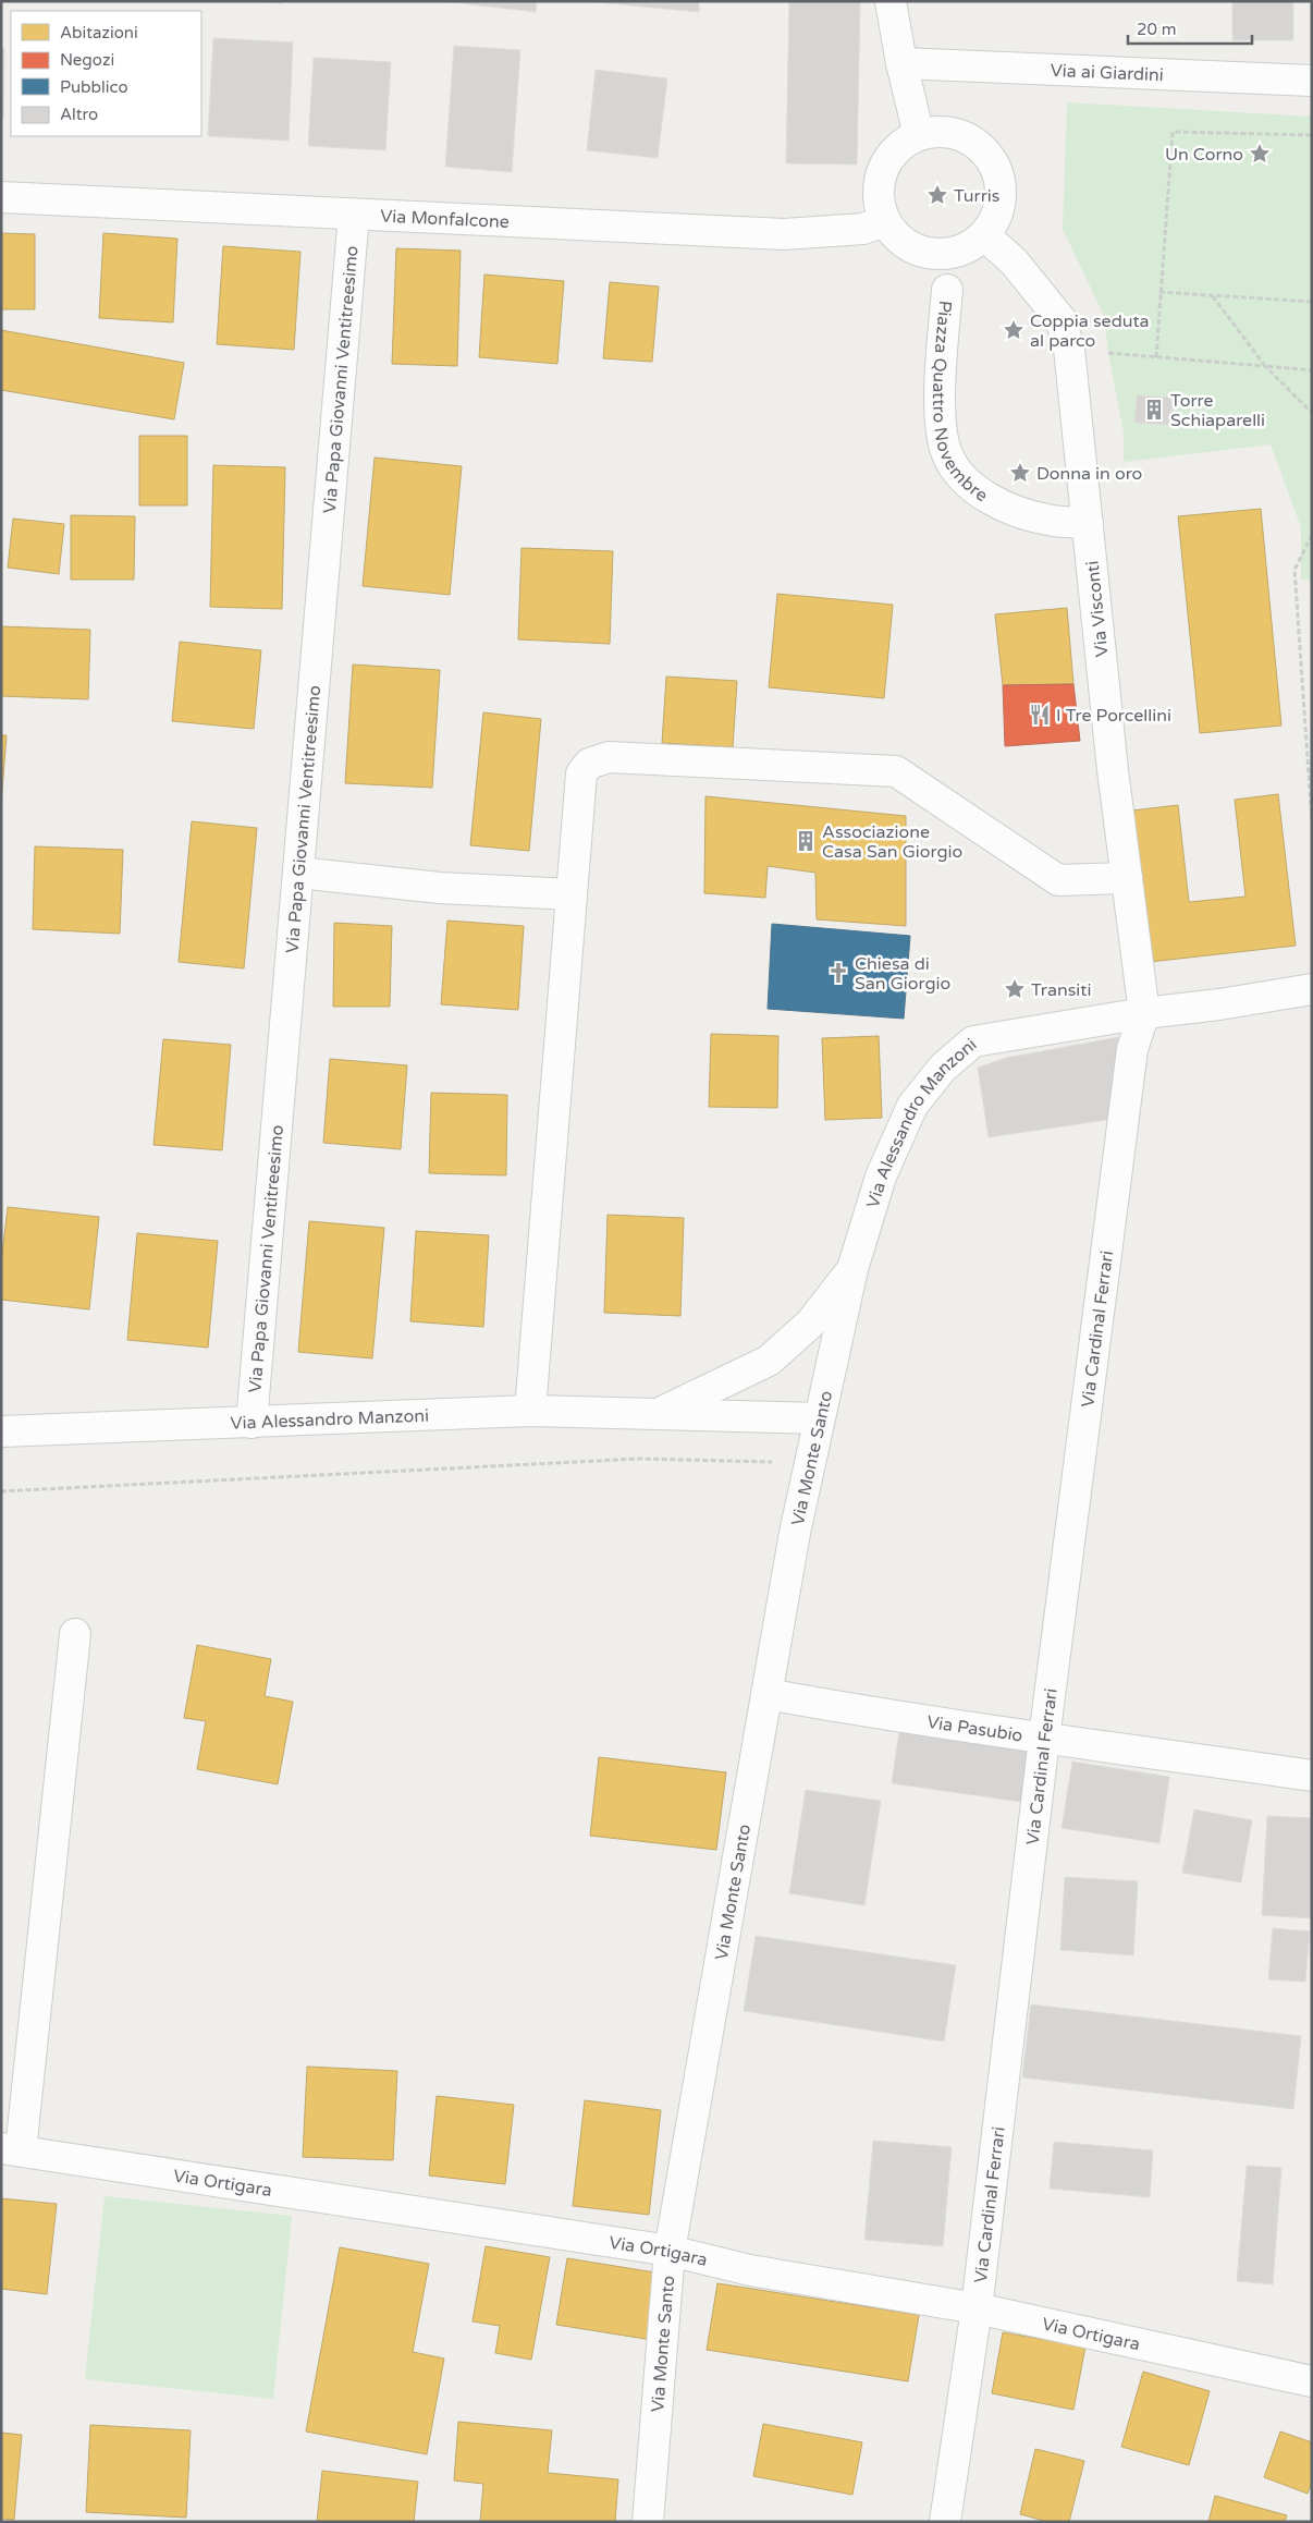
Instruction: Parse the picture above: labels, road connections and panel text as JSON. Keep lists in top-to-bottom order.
{
  "streets": {
    "street": [
      "Via ai Giardini",
      "Via Monfalcone",
      "Via Papa Giovanni Ventitreesimo",
      "Piazza Quattro Novembre",
      "Via Visconti",
      "Via Alessandro Manzoni",
      "Via Cardinal Ferrari",
      "Via Monte Santo",
      "Via Pasubio",
      "Via Ortigara"
    ]
  },
  "crossings": [
    ["Via Monfalcone", "Via Papa Giovanni Ventitreesimo"],
    ["Via Monfalcone", "Via Visconti"],
    ["Via Papa Giovanni Ventitreesimo", "Via Alessandro Manzoni"],
    ["Piazza Quattro Novembre", "Via Visconti"],
    ["Via Visconti", "Via Alessandro Manzoni"],
    ["Via Visconti", "Via Cardinal Ferrari"],
    ["Via Alessandro Manzoni", "Via Cardinal Ferrari"],
    ["Via Alessandro Manzoni", "Via Monte Santo"],
    ["Via Cardinal Ferrari", "Via Pasubio"],
    ["Via Cardinal Ferrari", "Via Ortigara"],
    ["Via Monte Santo", "Via Pasubio"],
    ["Via Monte Santo", "Via Ortigara"]
  ],
  "places": {
    "place": [
      "Un Corno",
      "Turris",
      "Coppia seduta al parco",
      "Donna in oro",
      "Transiti"
    ],
    "building": ["Torre Schiaparelli", "Associazione Casa San Giorgio"],
    "restaurant": ["I Tre Porcellini"],
    "church": ["Chiesa di San Giorgio"]
  },
  "legend": [
    "Abitazioni",
    "Negozi",
    "Pubblico",
    "Altro"
  ],
  "scale_bar": "20 m"
}
